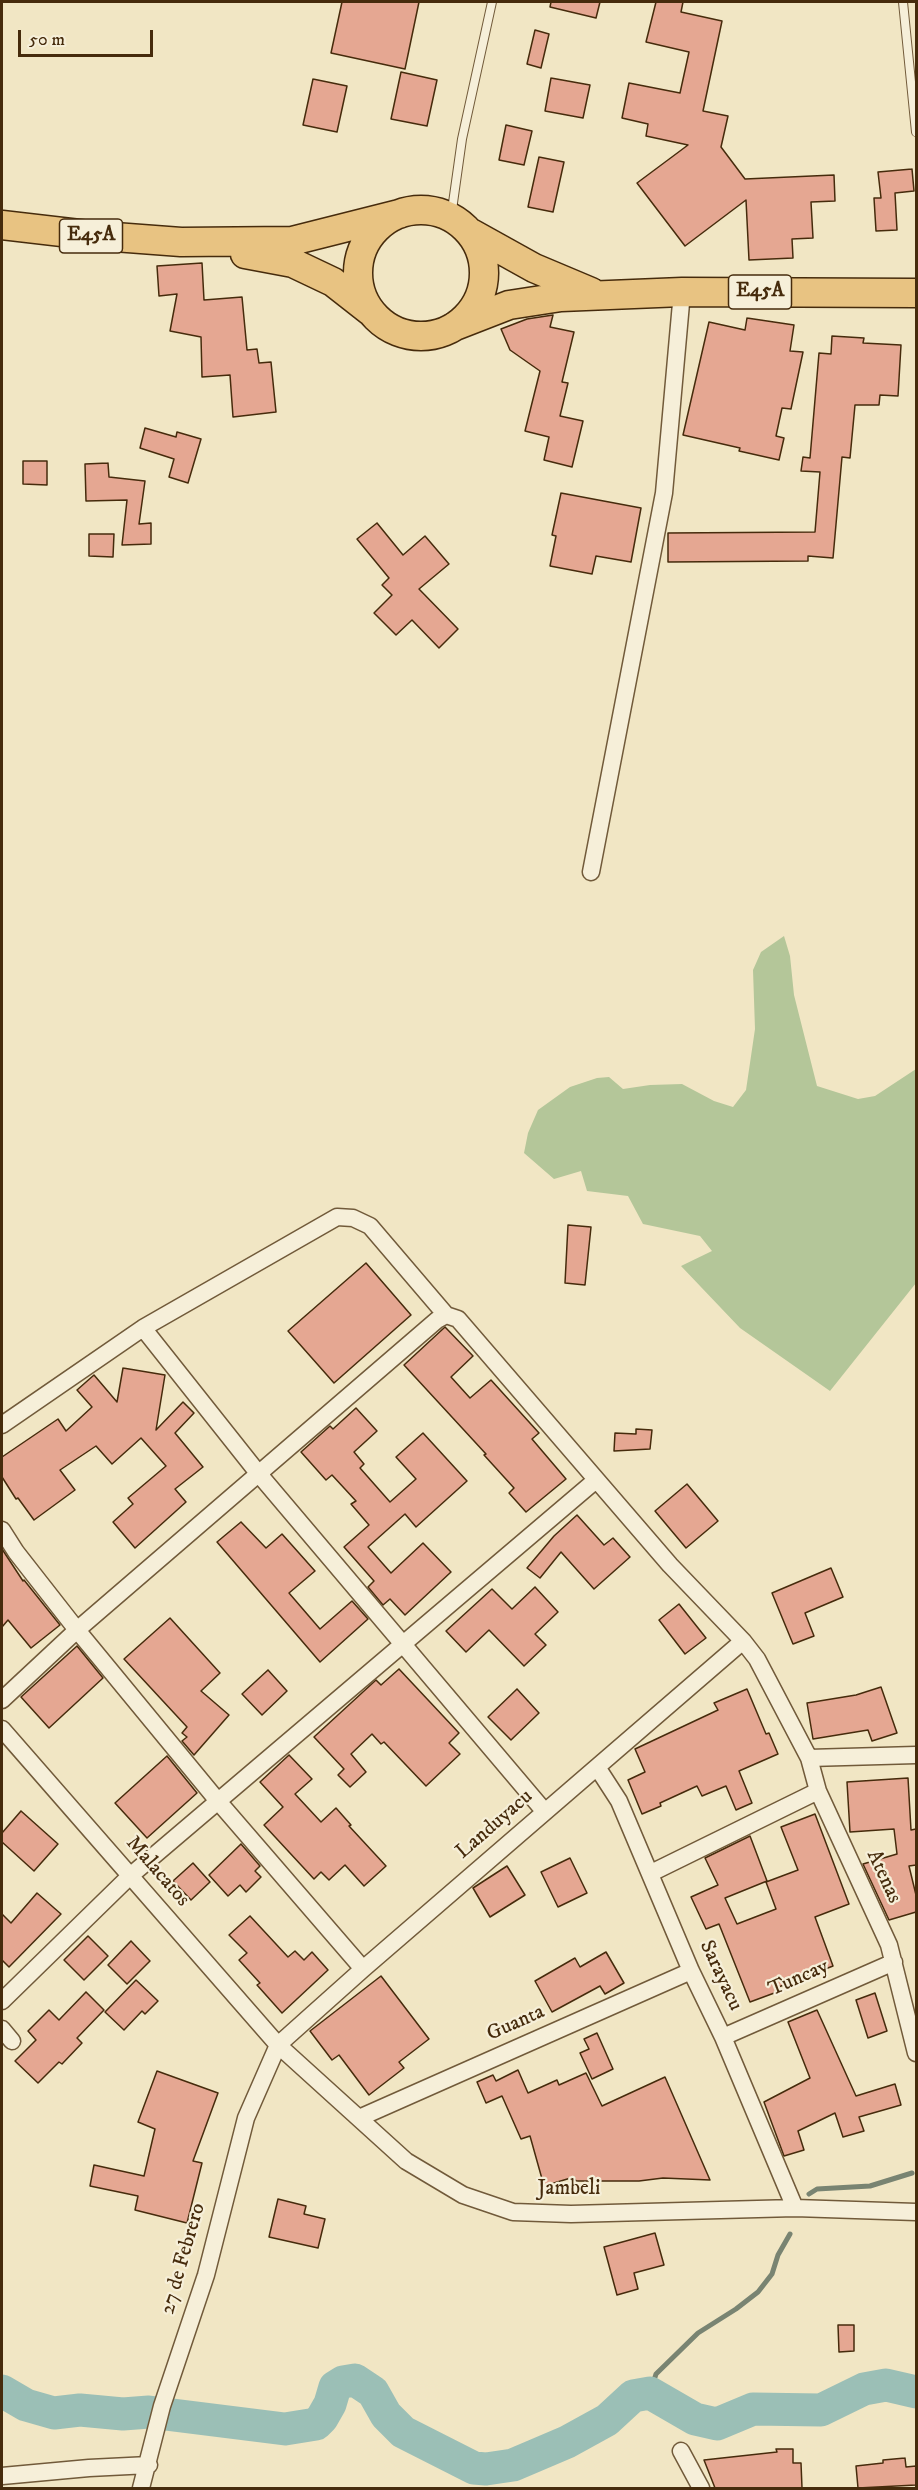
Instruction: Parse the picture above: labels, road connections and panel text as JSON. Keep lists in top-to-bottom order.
{
  "streets": {
    "highway": ["E45A"],
    "street": [
      "Landuyacu",
      "Malacatos",
      "Atenas",
      "Sarayacu",
      "Tuncay",
      "Guanta",
      "Jambeli",
      "27 de Febrero"
    ]
  },
  "crossings": [
    ["Landuyacu", "Malacatos"],
    ["Landuyacu", "Atenas"],
    ["Landuyacu", "Sarayacu"],
    ["Landuyacu", "Jambeli"],
    ["Landuyacu", "27 de Febrero"],
    ["Malacatos", "Jambeli"],
    ["Malacatos", "27 de Febrero"],
    ["Atenas", "Tuncay"],
    ["Sarayacu", "Tuncay"],
    ["Sarayacu", "Guanta"],
    ["Sarayacu", "Jambeli"],
    ["Guanta", "Jambeli"],
    ["Jambeli", "27 de Febrero"]
  ],
  "scale_bar": "50 m"
}
